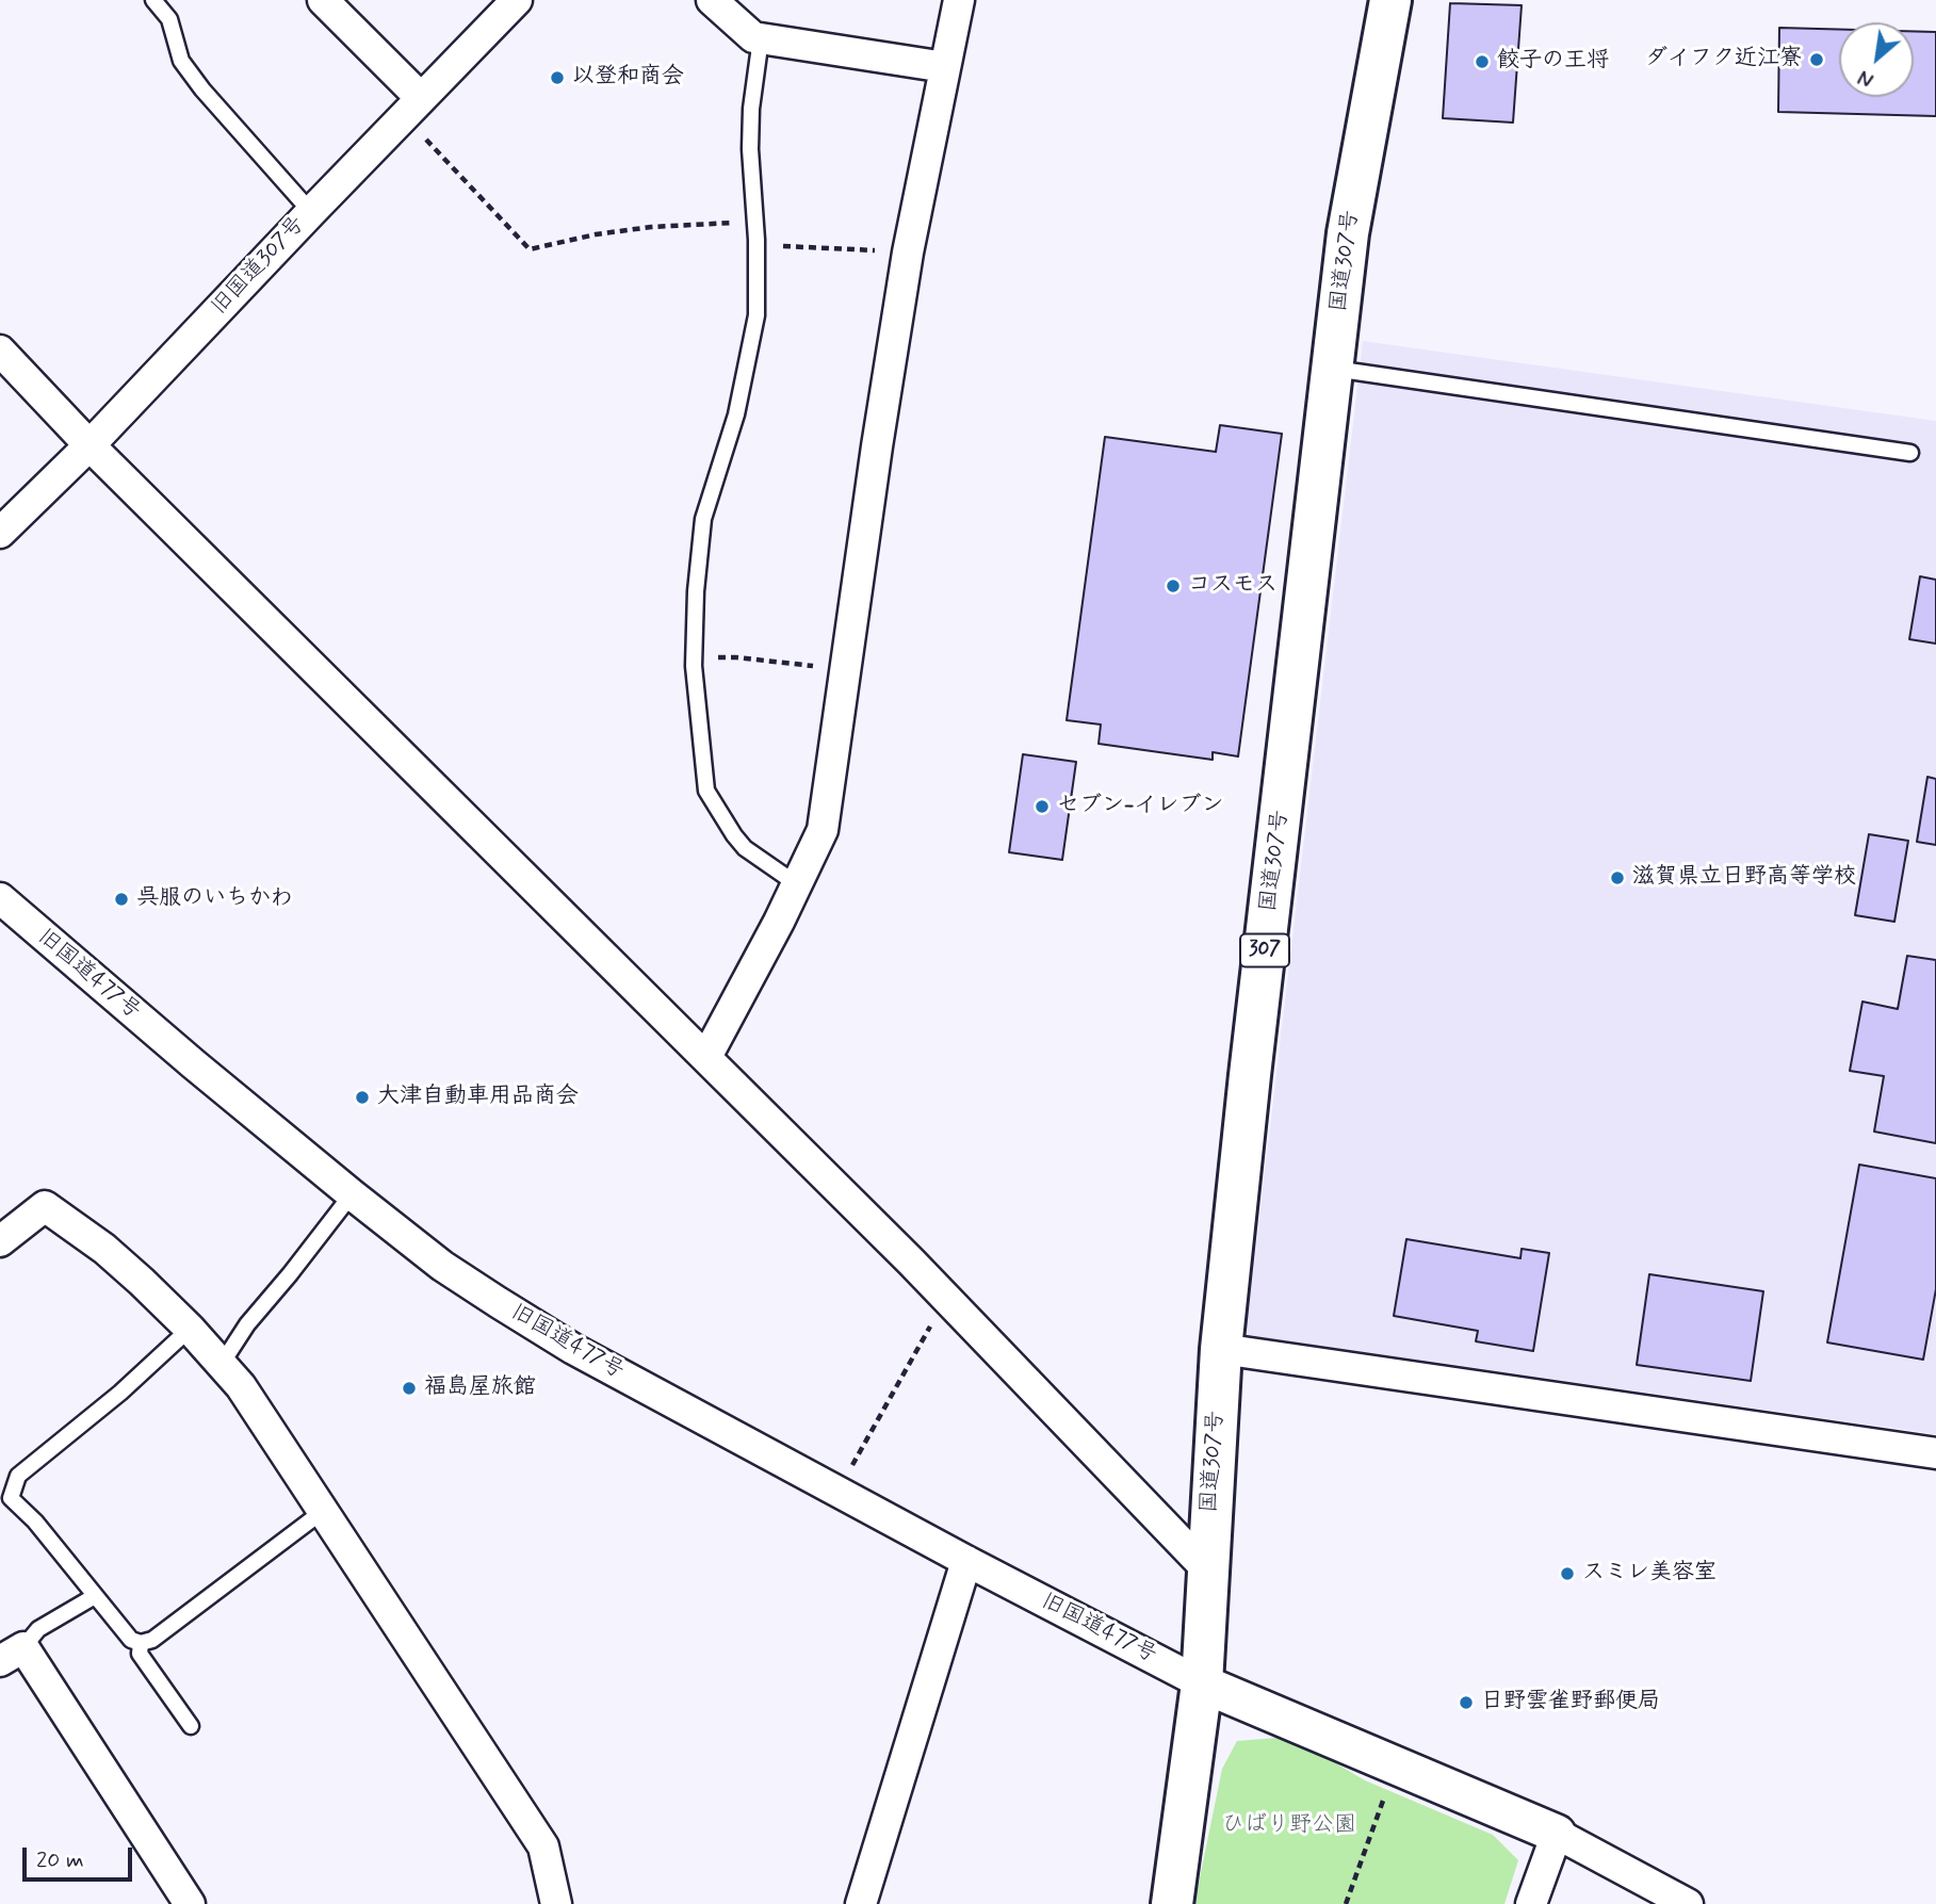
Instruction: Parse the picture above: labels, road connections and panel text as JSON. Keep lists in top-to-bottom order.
{
  "streets": {
    "highway": ["国道307号", "307"],
    "street": ["旧国道307号", "旧国道477号"]
  },
  "crossings": [
    ["国道307号", "旧国道477号"]
  ],
  "parks": ["ひばり野公園"],
  "places": [
    "ダイフク近江寮",
    "餃子の王将",
    "以登和商会",
    "コスモス",
    "セブン-イレブン",
    "滋賀県立日野高等学校",
    "呉服のいちかわ",
    "大津自動車用品商会",
    "福島屋旅館",
    "スミレ美容室",
    "日野雲雀野郵便局"
  ],
  "scale_bar": "20 m",
  "north": "bottom left"
}
